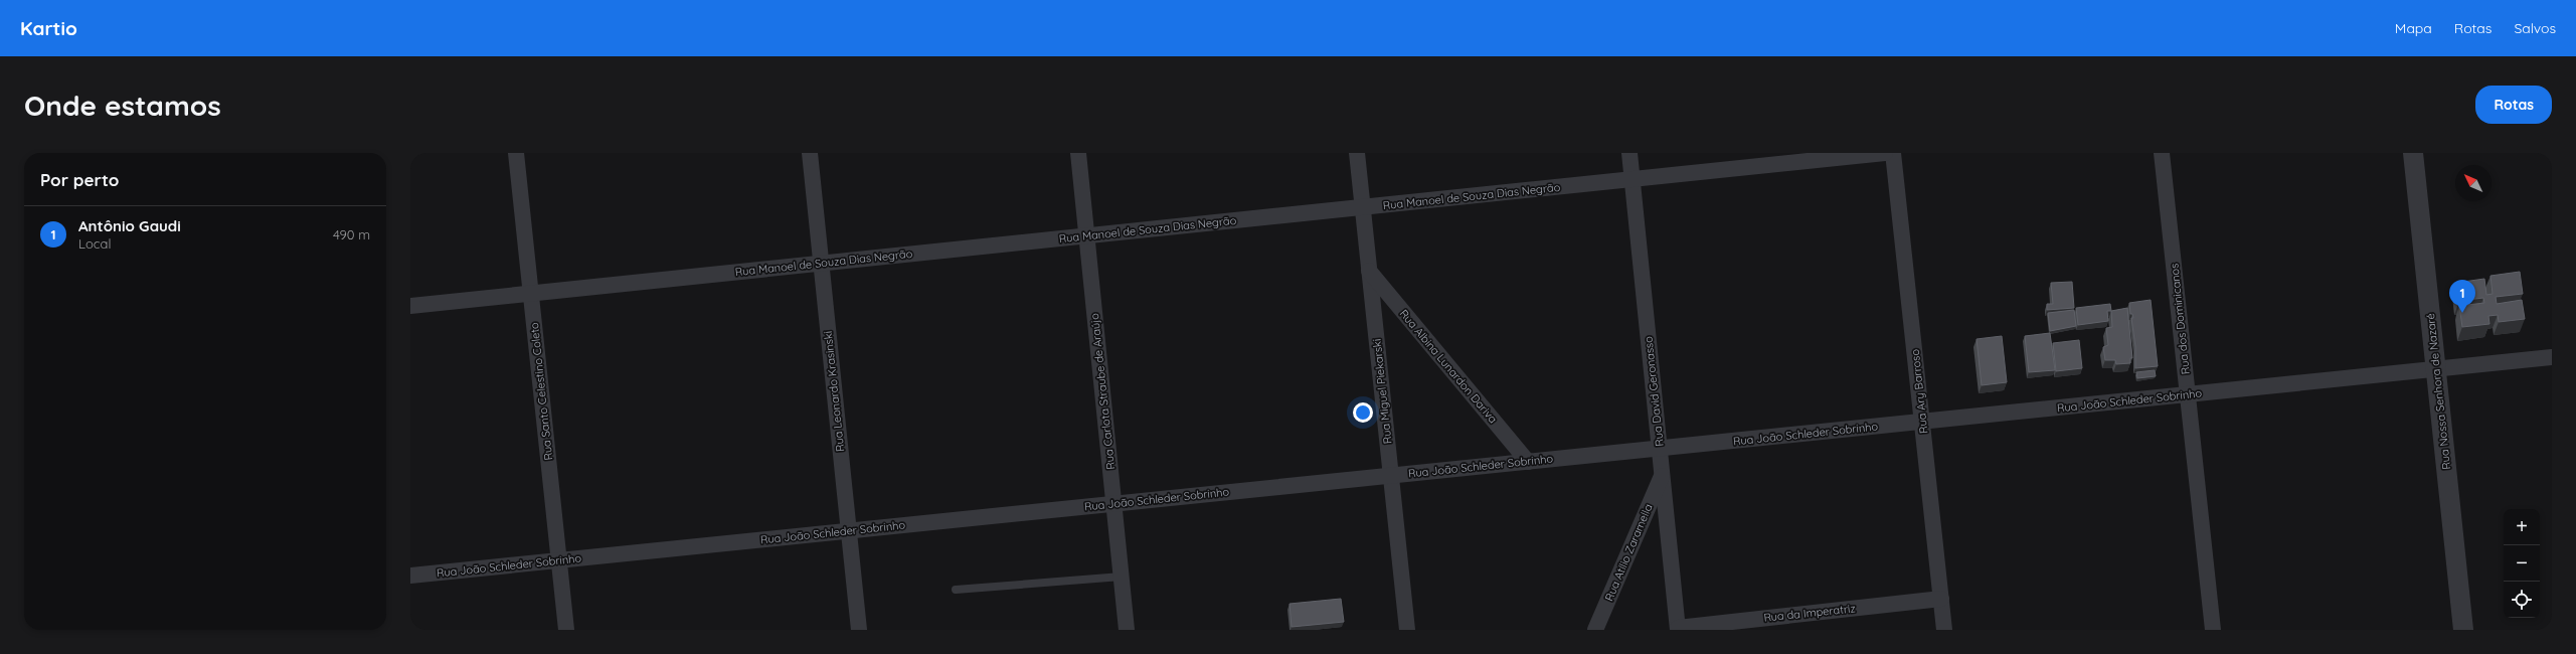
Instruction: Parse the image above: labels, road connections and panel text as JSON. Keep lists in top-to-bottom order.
{
  "streets": {
    "street": [
      "Rua Manoel de Souza Dias Negrão",
      "Rua dos Dominicanos",
      "Rua Albina Lunardon Dariva",
      "Rua Santo Celestino Coleto",
      "Rua Leonardo Krasinski",
      "Rua Carlota Straube de Araújo",
      "Rua Miguel Piekarski",
      "Rua David Geronasso",
      "Rua Ary Barroso",
      "Rua Nossa Senhora de Nazaré",
      "Rua João Schleder Sobrinho",
      "Rua Atílio Zaramella",
      "Rua da Imperatriz"
    ]
  },
  "crossings": [
    ["Rua Manoel de Souza Dias Negrão", "Rua Santo Celestino Coleto"],
    ["Rua Manoel de Souza Dias Negrão", "Rua Leonardo Krasinski"],
    ["Rua Manoel de Souza Dias Negrão", "Rua Carlota Straube de Araújo"],
    ["Rua Manoel de Souza Dias Negrão", "Rua Miguel Piekarski"],
    ["Rua Manoel de Souza Dias Negrão", "Rua David Geronasso"],
    ["Rua dos Dominicanos", "Rua João Schleder Sobrinho"],
    ["Rua Albina Lunardon Dariva", "Rua Miguel Piekarski"],
    ["Rua Albina Lunardon Dariva", "Rua João Schleder Sobrinho"],
    ["Rua Santo Celestino Coleto", "Rua João Schleder Sobrinho"],
    ["Rua Leonardo Krasinski", "Rua João Schleder Sobrinho"],
    ["Rua Carlota Straube de Araújo", "Rua João Schleder Sobrinho"],
    ["Rua Miguel Piekarski", "Rua João Schleder Sobrinho"],
    ["Rua David Geronasso", "Rua João Schleder Sobrinho"],
    ["Rua David Geronasso", "Rua Atílio Zaramella"],
    ["Rua David Geronasso", "Rua da Imperatriz"],
    ["Rua Ary Barroso", "Rua João Schleder Sobrinho"],
    ["Rua Ary Barroso", "Rua da Imperatriz"],
    ["Rua Nossa Senhora de Nazaré", "Rua João Schleder Sobrinho"]
  ],
  "north": "top left",
  "page": {
    "header": "Kartio",
    "nav": ["Mapa", "Rotas", "Salvos"],
    "buttons": "Rotas",
    "title": "Onde estamos",
    "heading": "Por perto",
    "list": [
      {
        "mark": "1",
        "name": "Antônio Gaudi",
        "note": "Local",
        "value": "490 m"
      }
    ],
    "pins": "1",
    "map_buttons": ["+", "−"]
  }
}
